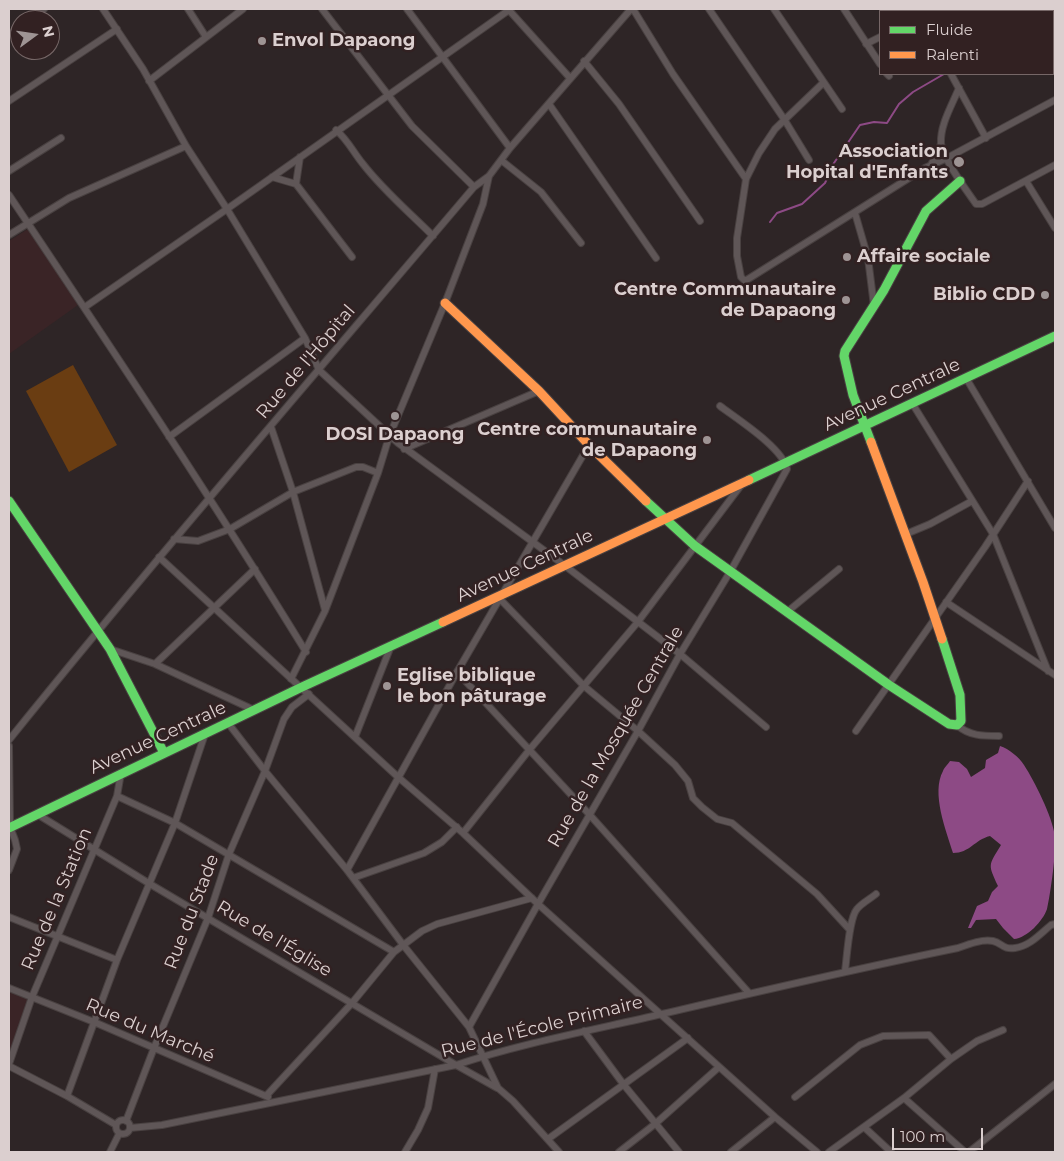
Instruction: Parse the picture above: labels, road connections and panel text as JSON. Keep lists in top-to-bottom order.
{
  "streets": {
    "main road": ["Avenue Centrale"],
    "street": [
      "Rue de l'Hôpital",
      "Rue de la Mosquée Centrale",
      "Rue de la Station",
      "Rue du Stade",
      "Rue de l'Église",
      "Rue de l'École Primaire",
      "Rue du Marché"
    ]
  },
  "crossings": [
    ["Avenue Centrale", "Rue de la Mosquée Centrale"],
    ["Avenue Centrale", "Rue de la Station"],
    ["Avenue Centrale", "Rue du Stade"],
    ["Avenue Centrale", "Rue de l'Église"],
    ["Rue de la Station", "Rue de l'Église"],
    ["Rue de la Station", "Rue du Marché"],
    ["Rue du Stade", "Rue de l'Église"],
    ["Rue du Stade", "Rue de l'École Primaire"],
    ["Rue du Stade", "Rue du Marché"],
    ["Rue de l'Église", "Rue de l'École Primaire"],
    ["Rue de l'École Primaire", "Rue du Marché"]
  ],
  "places": [
    "Envol Dapaong",
    "Association Hopital d'Enfants",
    "Affaire sociale",
    "Biblio CDD",
    "Centre Communautaire de Dapaong",
    "DOSI Dapaong",
    "Centre communautaire de Dapaong",
    "Eglise biblique le bon pâturage"
  ],
  "legend": ["Fluide", "Ralenti"],
  "scale_bar": "100 m",
  "north": "right"
}
